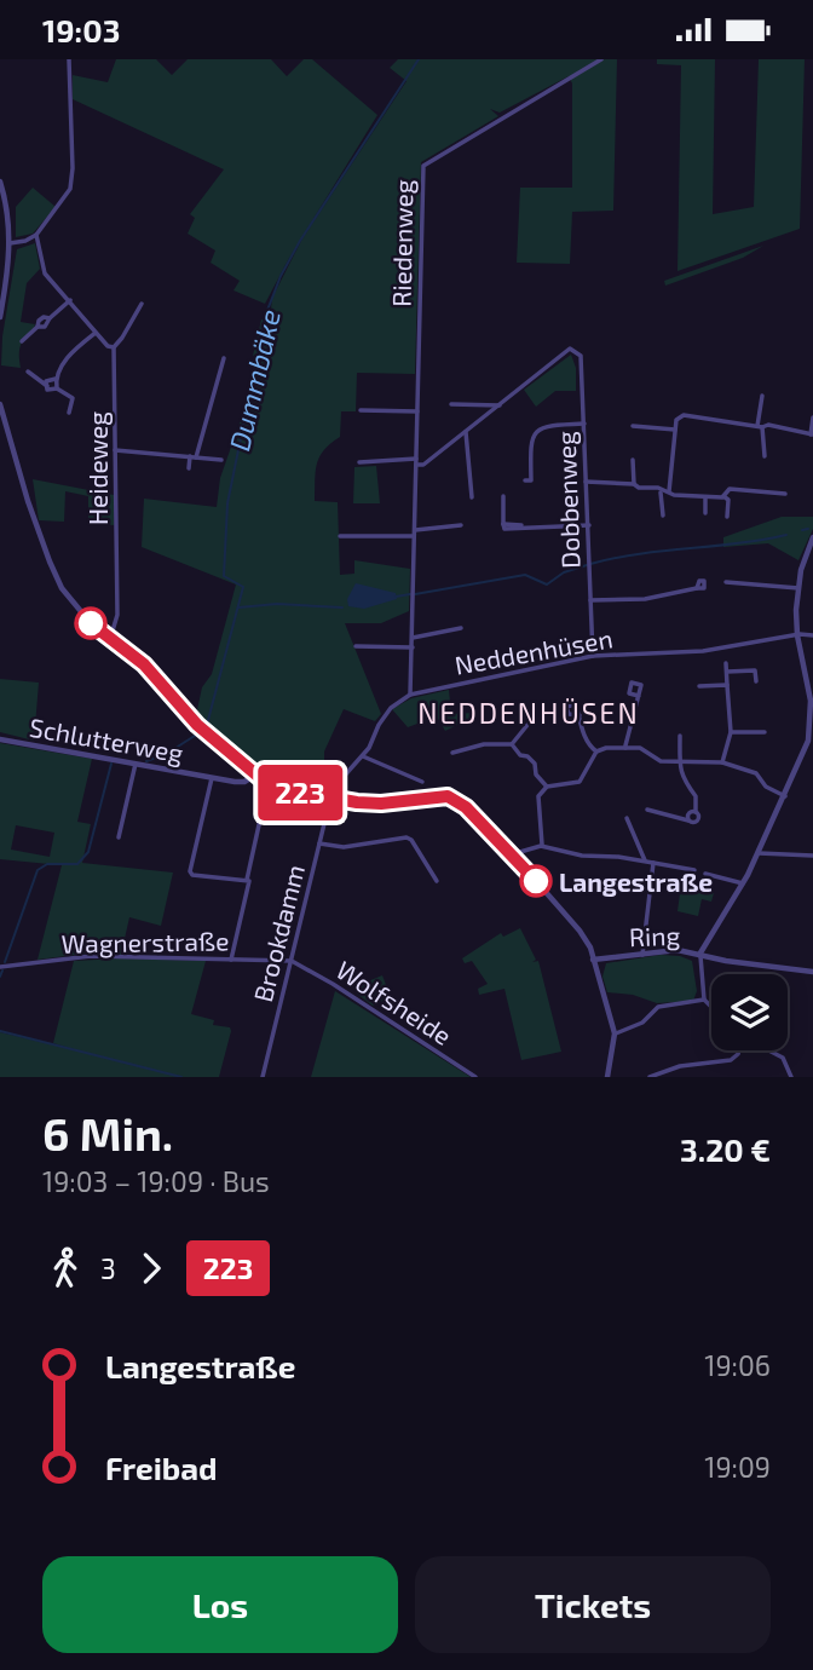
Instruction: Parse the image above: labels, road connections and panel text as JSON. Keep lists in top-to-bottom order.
{
  "streets": {
    "street": [
      "Riedenweg",
      "Heideweg",
      "Dobbenweg",
      "Neddenhüsen",
      "Schlutterweg",
      "Brookdamm",
      "Ring",
      "Wagnerstraße",
      "Wolfsheide"
    ]
  },
  "crossings": [
    ["Riedenweg", "Neddenhüsen"],
    ["Dobbenweg", "Neddenhüsen"],
    ["Brookdamm", "Wagnerstraße"],
    ["Brookdamm", "Wolfsheide"],
    ["Wagnerstraße", "Wolfsheide"]
  ],
  "districts": ["NEDDENHÜSEN"],
  "water": ["Dummbäke"],
  "places": ["Langestraße"],
  "lines": ["bus line 223"],
  "page": {
    "status": "19:03",
    "on_map": "223",
    "heading": ["6 Min.", "19:03 – 19:09 · Bus", "3.20 €"],
    "legs": ["3", "223"],
    "list": [
      {
        "name": "Langestraße",
        "value": "19:06"
      },
      {
        "name": "Freibad",
        "value": "19:09"
      }
    ],
    "buttons": ["Los", "Tickets"]
  }
}
